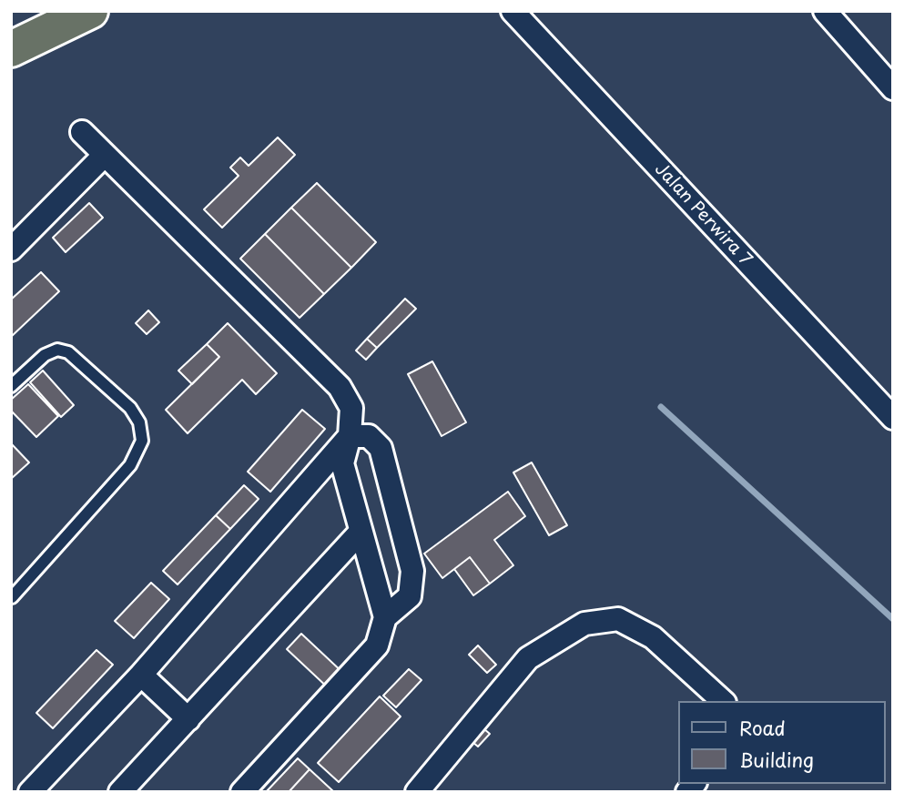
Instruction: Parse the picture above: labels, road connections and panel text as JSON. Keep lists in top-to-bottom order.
{
  "streets": {
    "street": ["Jalan Perwira 7"]
  },
  "legend": ["Road", "Building"]
}
